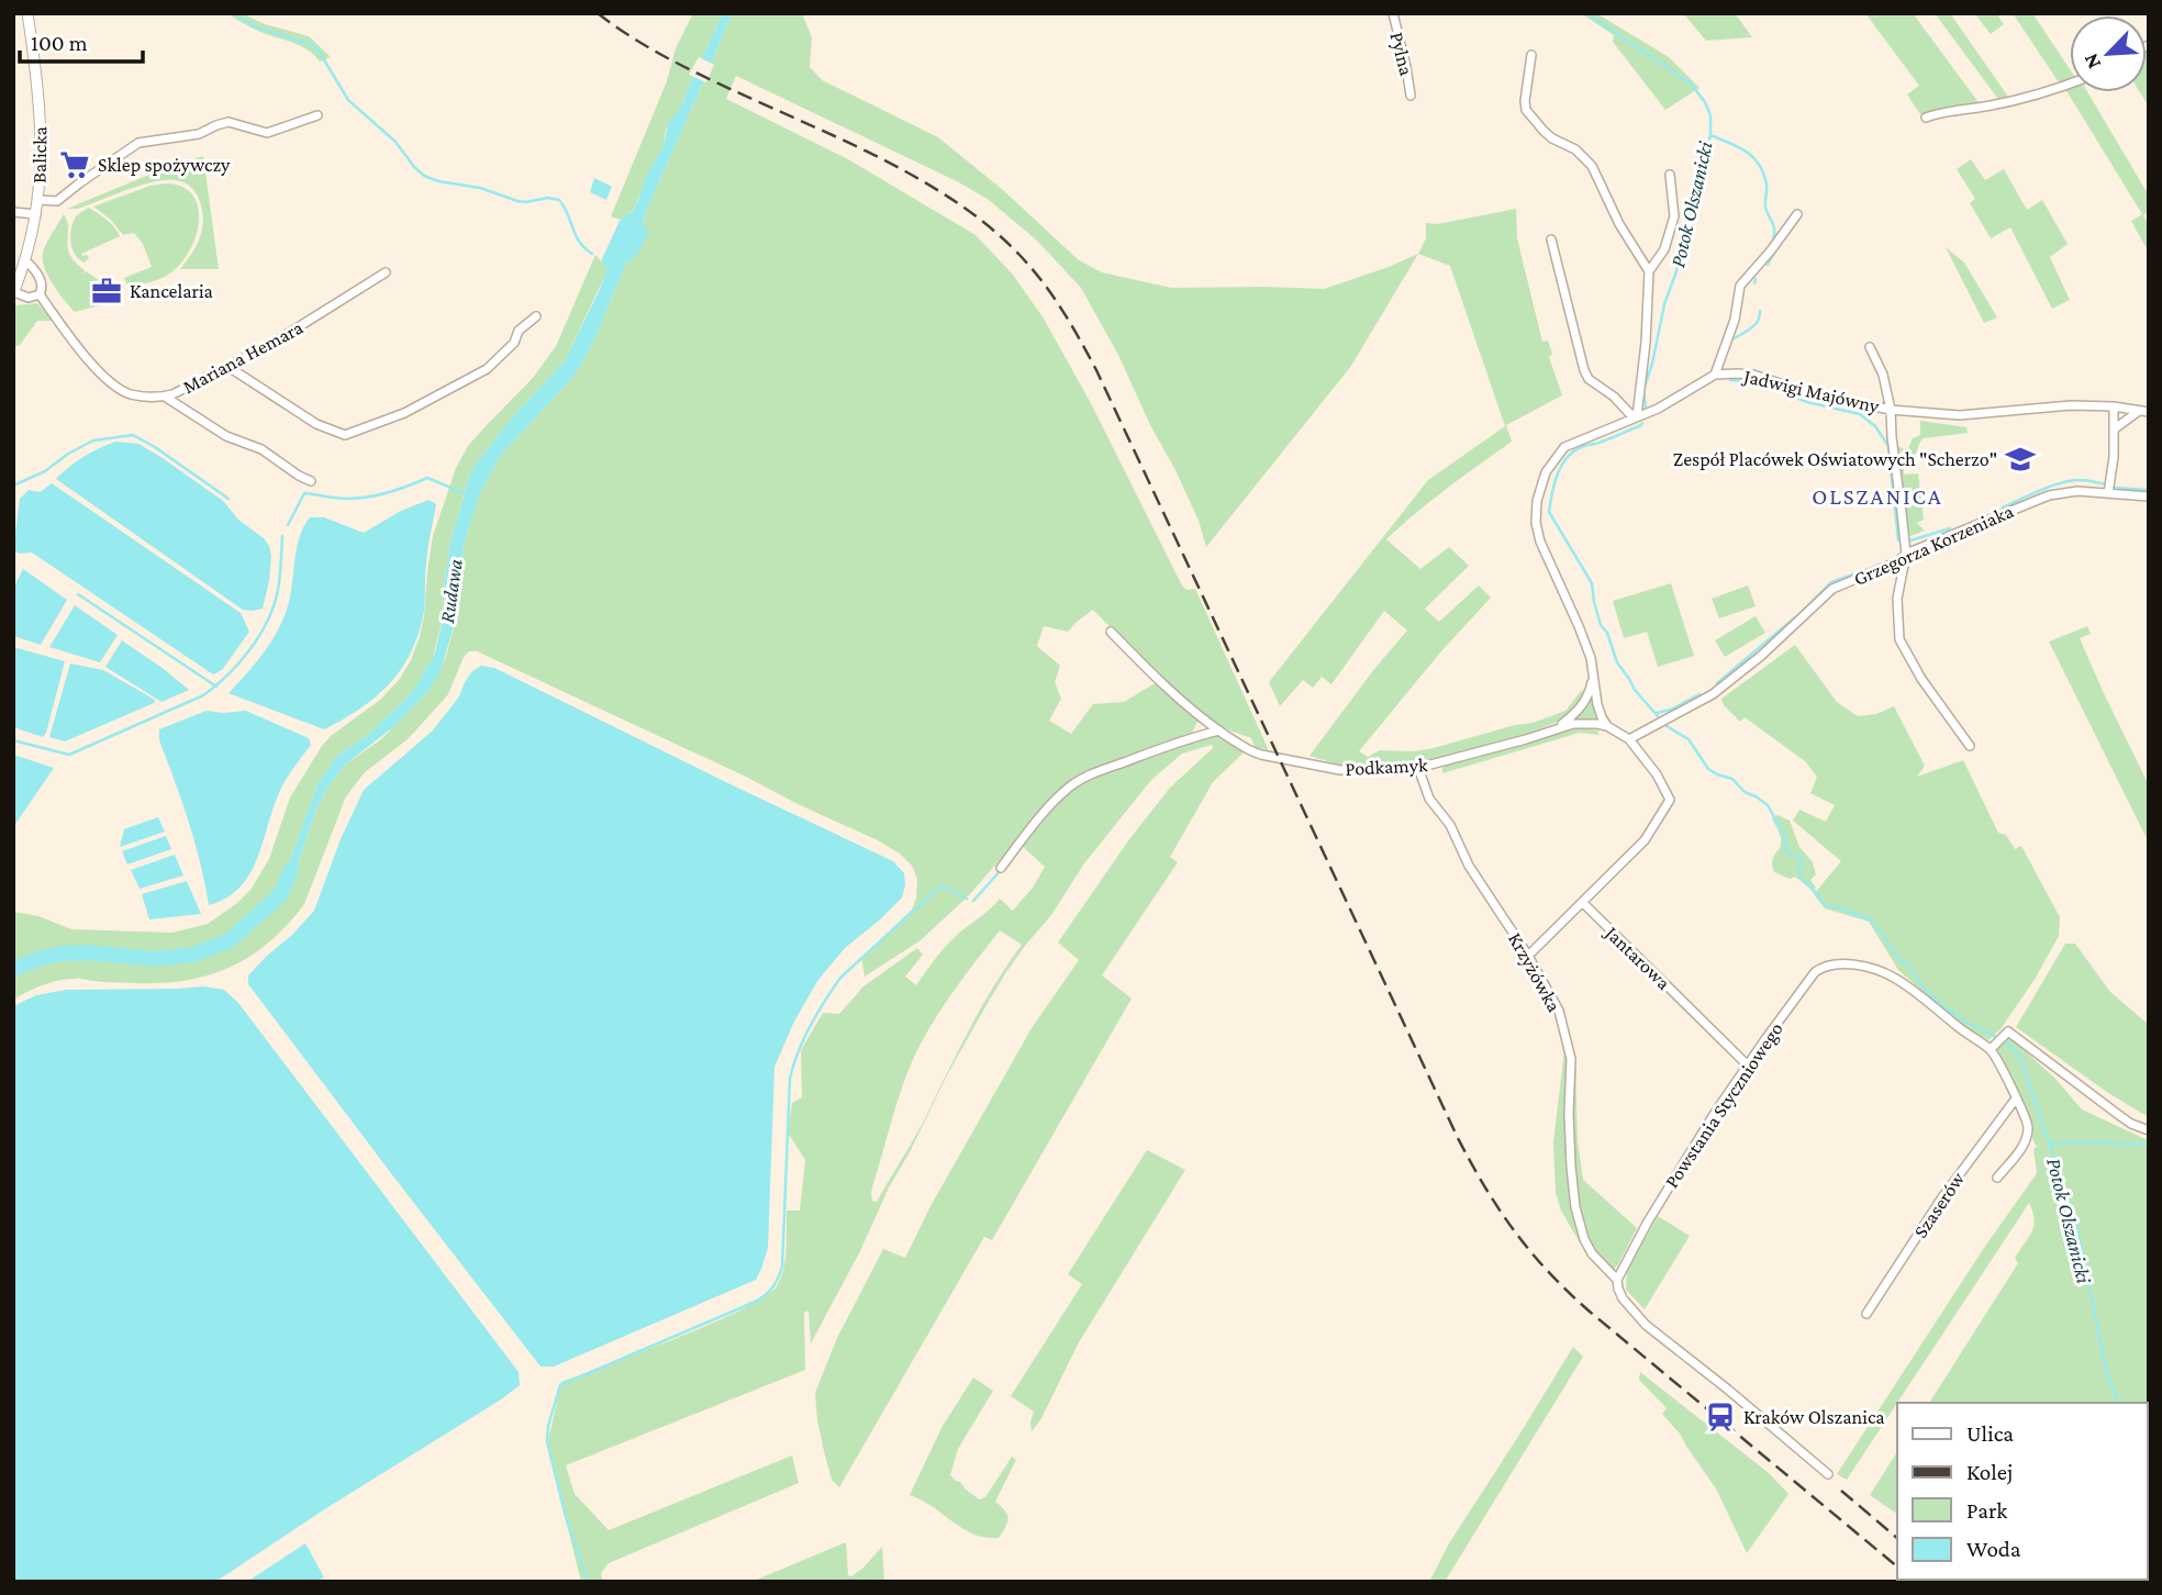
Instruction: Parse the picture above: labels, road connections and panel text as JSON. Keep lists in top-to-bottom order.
{
  "streets": {
    "street": [
      "Pylna",
      "Balicka",
      "Mariana Hemara",
      "Jadwigi Majówny",
      "Grzegorza Korzeniaka",
      "Podkamyk",
      "Jantarowa",
      "Krzyżówka",
      "Powstania Styczniowego",
      "Szaserów"
    ]
  },
  "crossings": [
    ["Balicka", "Mariana Hemara"],
    ["Podkamyk", "Krzyżówka"],
    ["Jantarowa", "Powstania Styczniowego"],
    ["Krzyżówka", "Powstania Styczniowego"],
    ["Powstania Styczniowego", "Szaserów"]
  ],
  "districts": ["OLSZANICA"],
  "water": ["Potok Olszanicki", "Rudawa"],
  "places": {
    "supermarket": ["Sklep spożywczy"],
    "office": ["Kancelaria"],
    "school or university": ["Zespół Placówek Oświatowych \"Scherzo\""],
    "station": ["Kraków Olszanica"]
  },
  "legend": [
    "Ulica",
    "Kolej",
    "Park",
    "Woda"
  ],
  "scale_bar": "100 m",
  "north": "bottom left"
}
